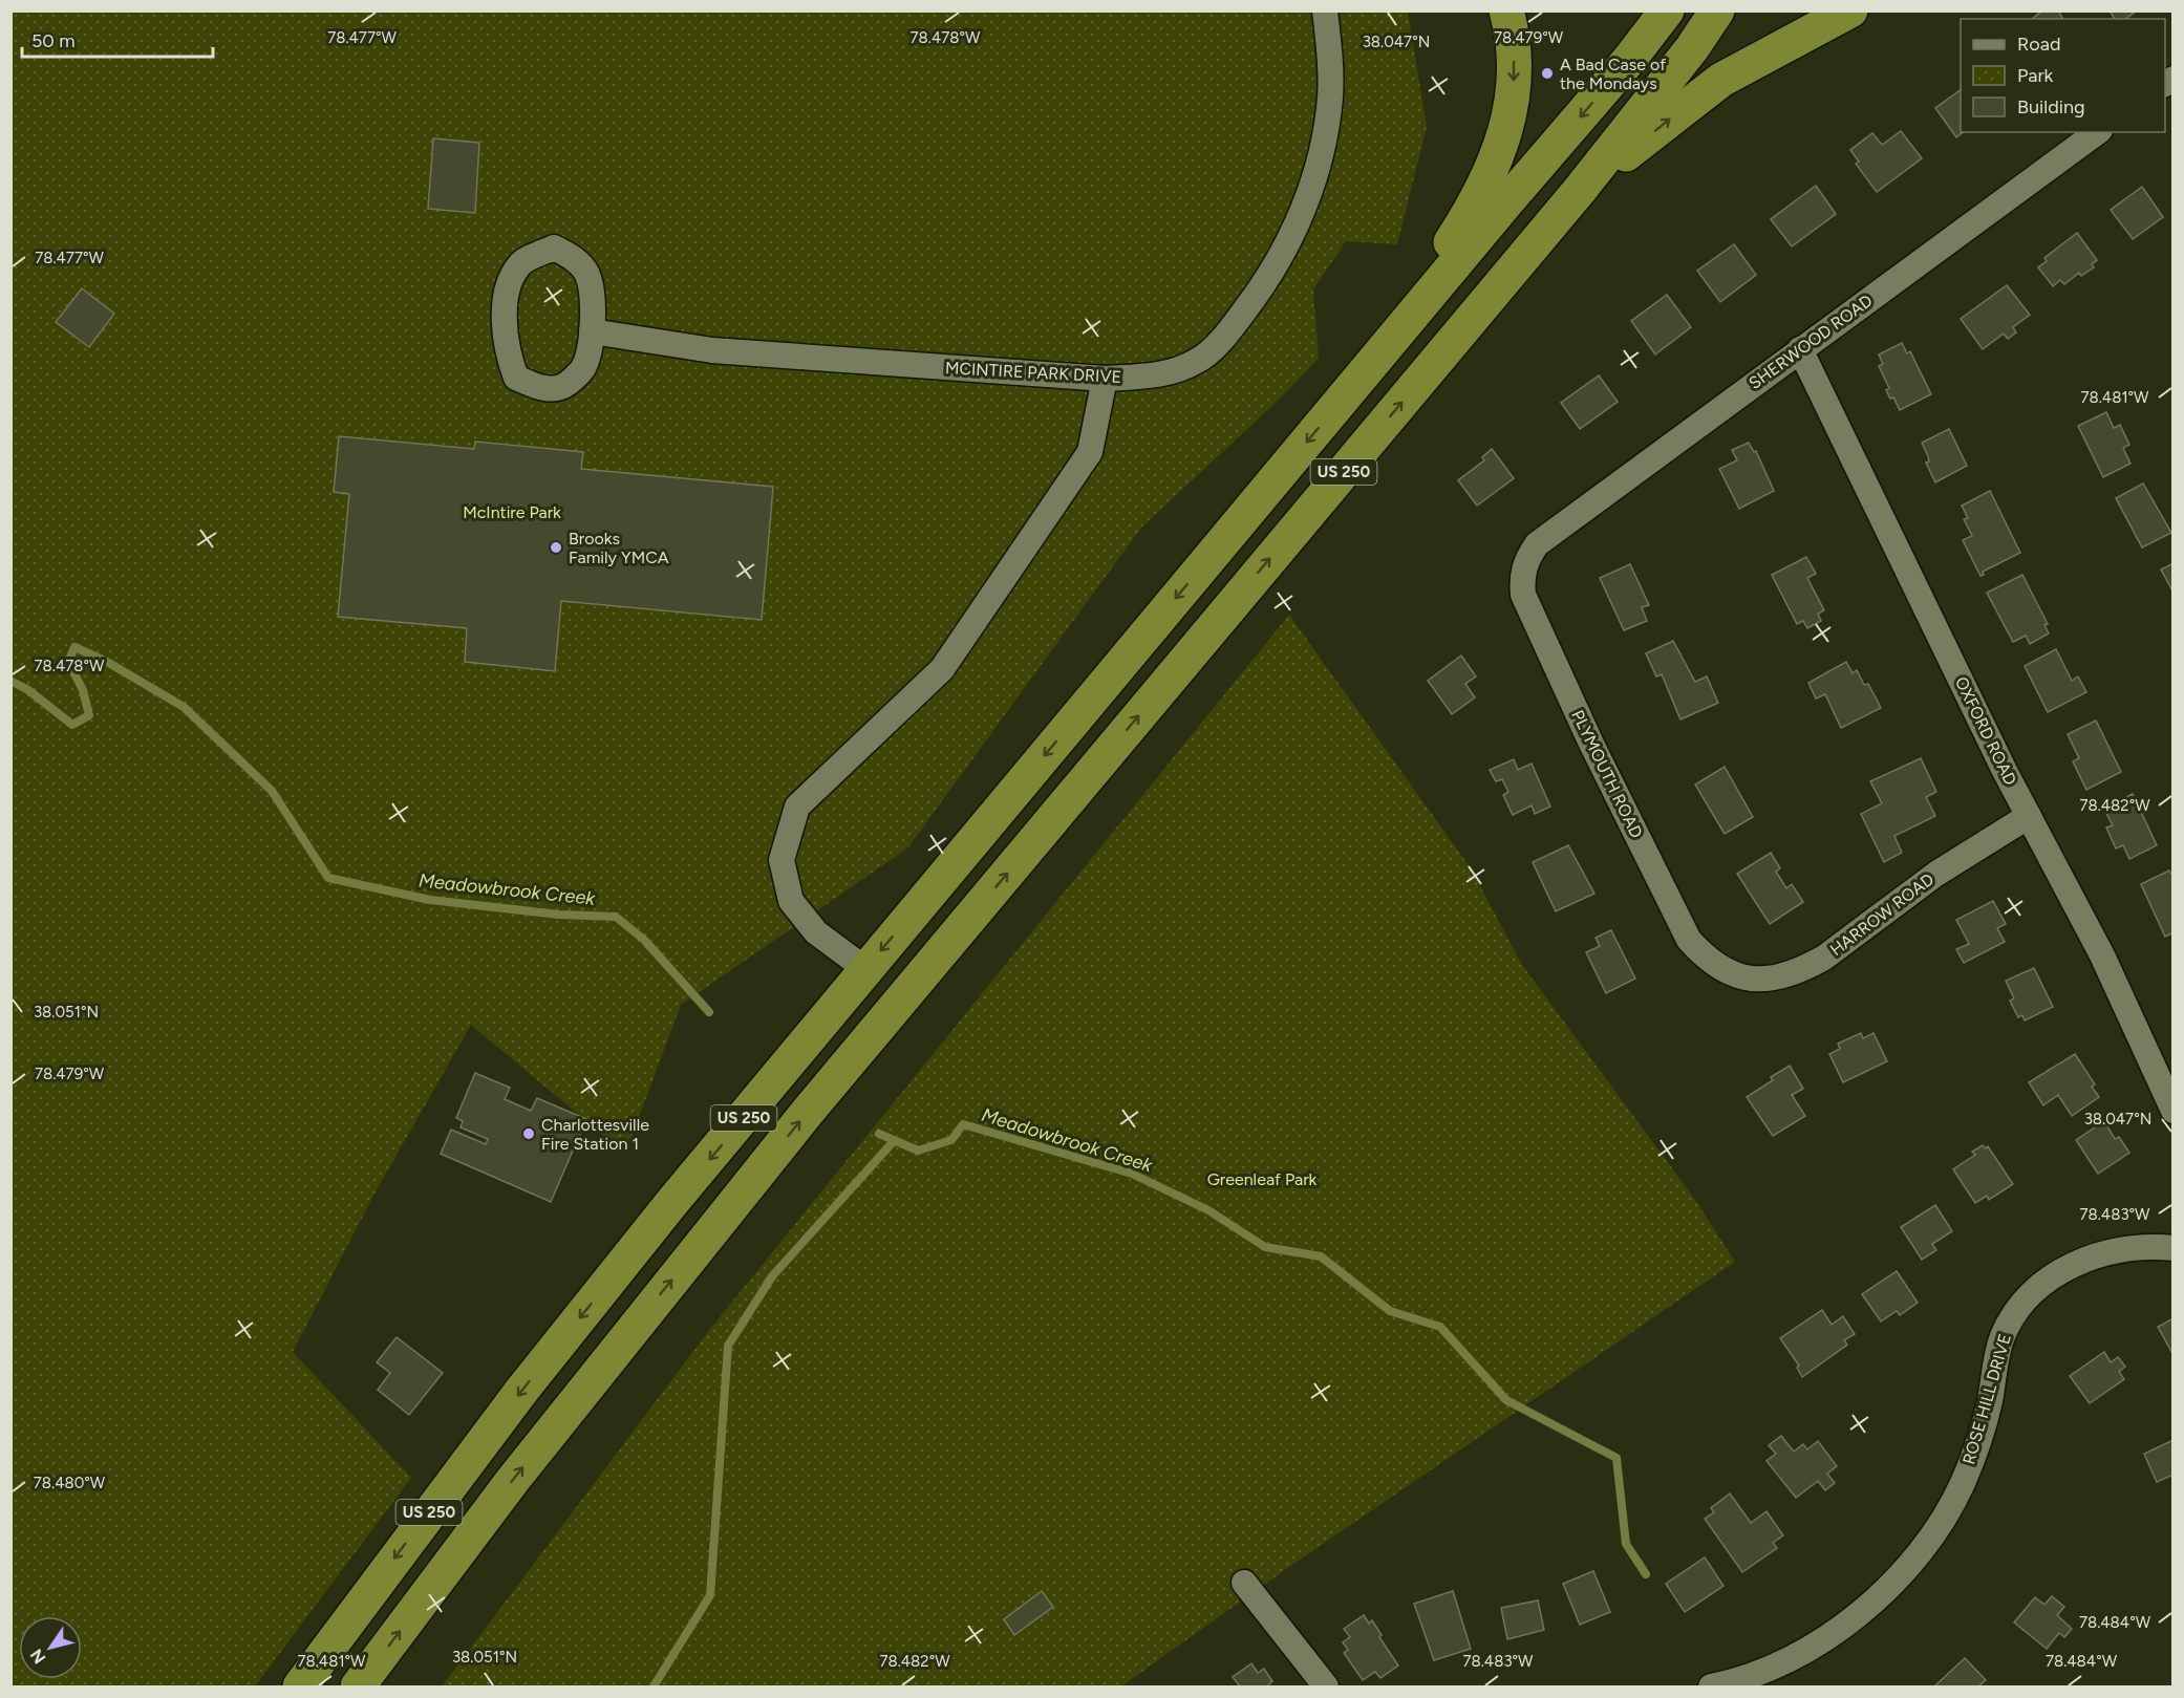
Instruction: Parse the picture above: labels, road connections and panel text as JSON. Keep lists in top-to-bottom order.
{
  "streets": {
    "highway": ["US 250"],
    "street": [
      "SHERWOOD ROAD",
      "MCINTIRE PARK DRIVE",
      "OXFORD ROAD",
      "PLYMOUTH ROAD",
      "HARROW ROAD",
      "ROSE HILL DRIVE"
    ]
  },
  "crossings": [
    ["SHERWOOD ROAD", "OXFORD ROAD"],
    ["SHERWOOD ROAD", "PLYMOUTH ROAD"],
    ["OXFORD ROAD", "HARROW ROAD"],
    ["PLYMOUTH ROAD", "HARROW ROAD"]
  ],
  "water": ["Meadowbrook Creek"],
  "parks": ["McIntire Park", "Greenleaf Park"],
  "places": ["A Bad Case of the Mondays", "Brooks Family YMCA", "Charlottesville Fire Station 1"],
  "legend": ["Road", "Park", "Building"],
  "scale_bar": "50 m",
  "north": "bottom left",
  "coordinates": [
    "78.477°W",
    "78.478°W",
    "78.479°W",
    "38.047°N",
    "78.481°W",
    "78.482°W",
    "38.051°N",
    "78.483°W",
    "78.480°W",
    "78.484°W"
  ]
}
